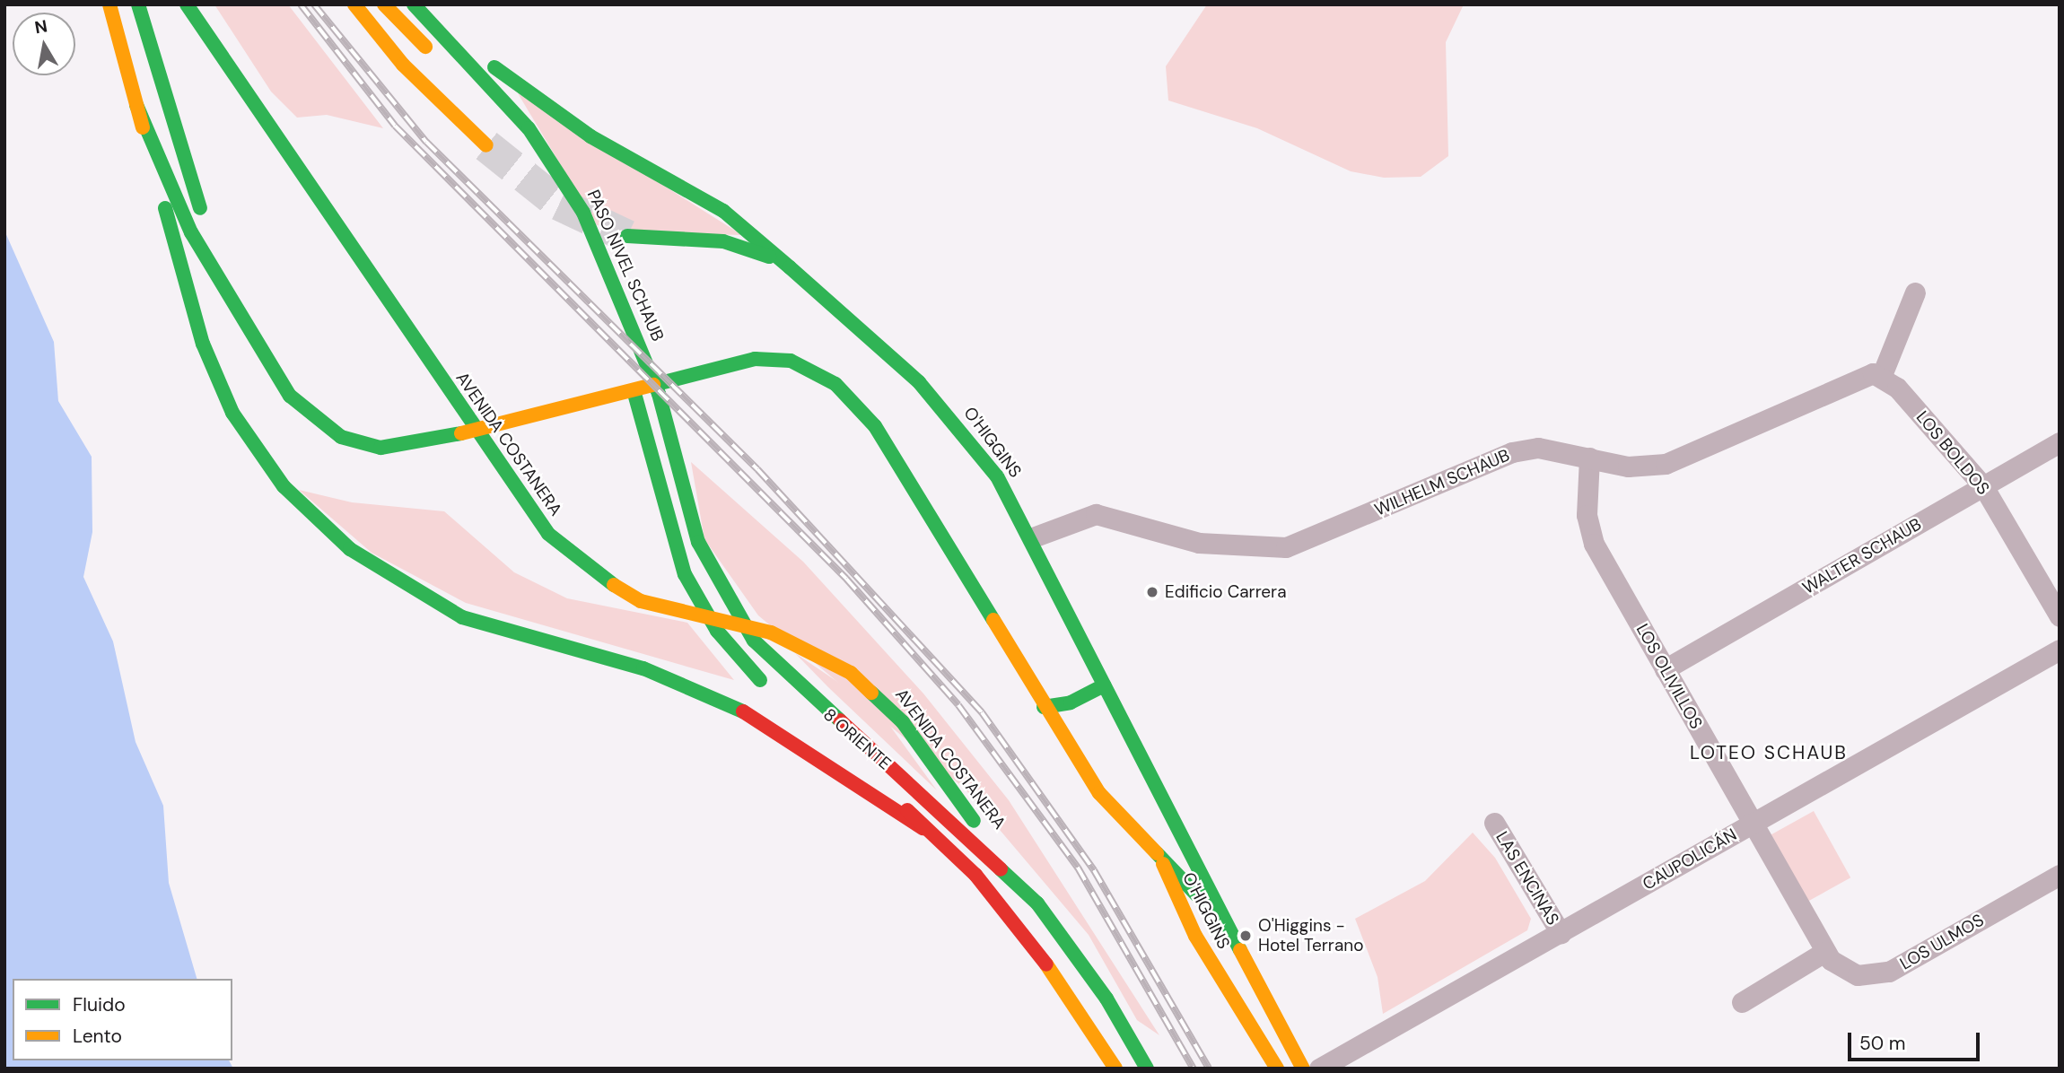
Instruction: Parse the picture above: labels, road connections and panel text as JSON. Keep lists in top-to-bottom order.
{
  "streets": {
    "main road": [
      "PASO NIVEL SCHAUB",
      "O'HIGGINS",
      "AVENIDA COSTANERA",
      "8 ORIENTE"
    ],
    "street": [
      "LOS BOLDOS",
      "WILHELM SCHAUB",
      "WALTER SCHAUB",
      "LOS OLIVILLOS",
      "CAUPOLICÁN",
      "LAS ENCINAS",
      "LOS ULMOS"
    ]
  },
  "crossings": [
    ["PASO NIVEL SCHAUB", "O'HIGGINS"],
    ["PASO NIVEL SCHAUB", "8 ORIENTE"],
    ["O'HIGGINS", "WILHELM SCHAUB"],
    ["AVENIDA COSTANERA", "8 ORIENTE"],
    ["LOS BOLDOS", "WILHELM SCHAUB"],
    ["LOS BOLDOS", "WALTER SCHAUB"],
    ["WILHELM SCHAUB", "LOS OLIVILLOS"],
    ["WALTER SCHAUB", "LOS OLIVILLOS"],
    ["LOS OLIVILLOS", "CAUPOLICÁN"],
    ["LOS OLIVILLOS", "LOS ULMOS"],
    ["CAUPOLICÁN", "LAS ENCINAS"]
  ],
  "districts": ["LOTEO SCHAUB"],
  "places": ["Edificio Carrera", "O'Higgins - Hotel Terrano"],
  "legend": ["Fluido", "Lento"],
  "scale_bar": "50 m",
  "north": "top"
}
